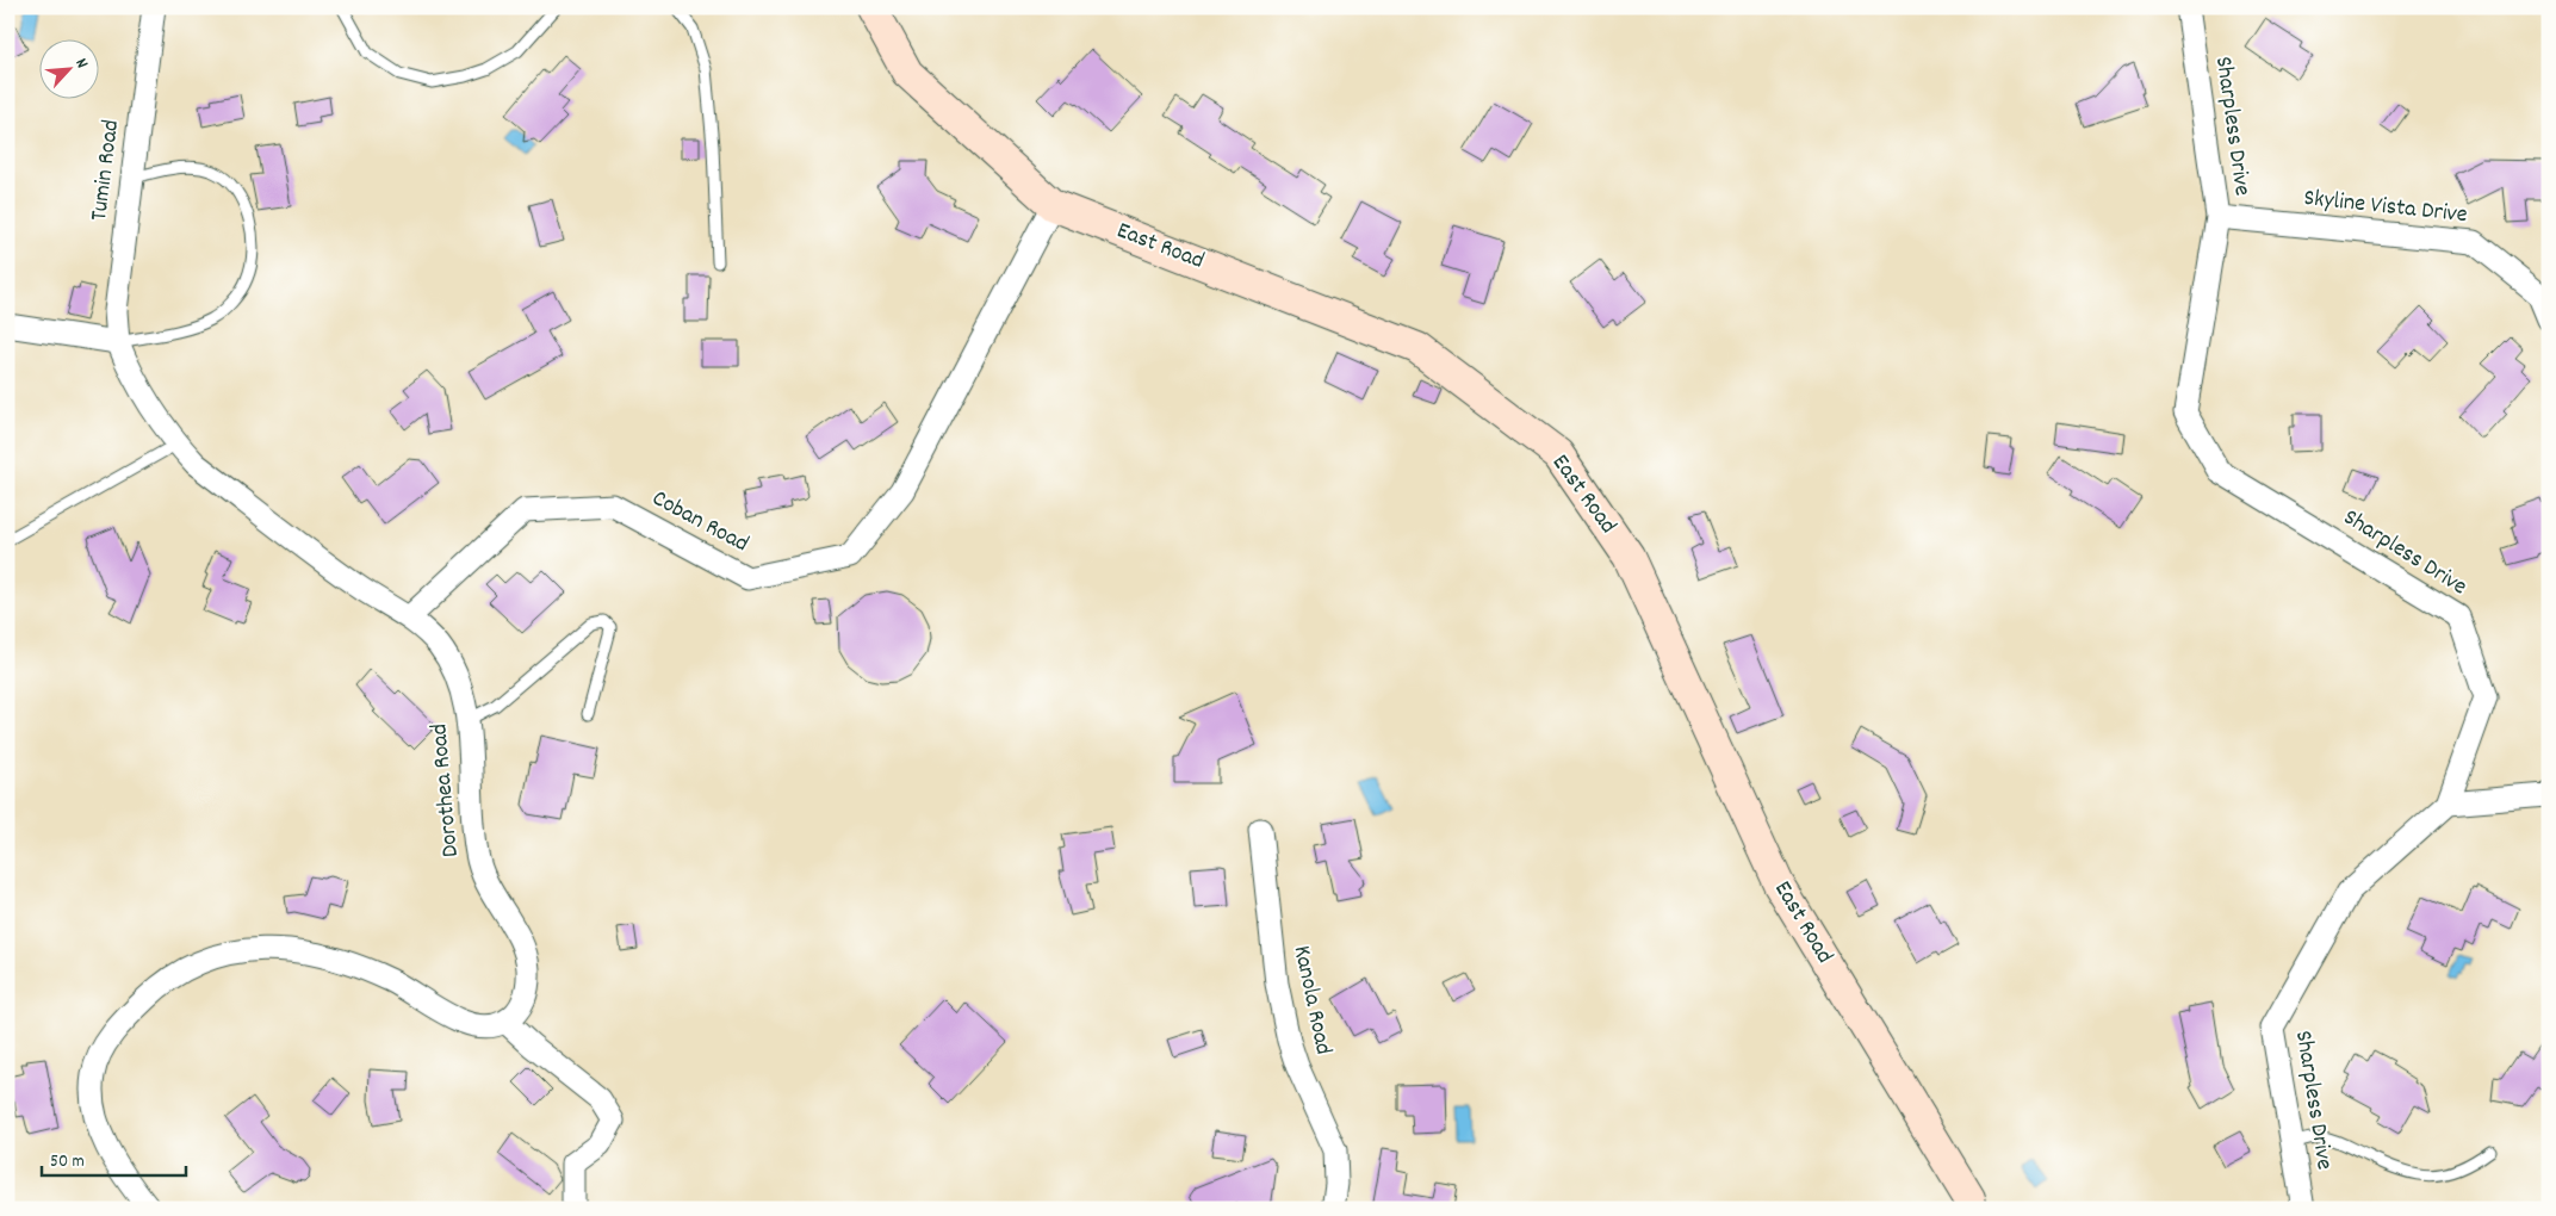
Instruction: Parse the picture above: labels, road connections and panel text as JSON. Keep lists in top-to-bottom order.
{
  "streets": {
    "street": [
      "Sharpless Drive",
      "Tumin Road",
      "Skyline Vista Drive",
      "East Road",
      "Coban Road",
      "Dorothea Road",
      "Kanola Road"
    ]
  },
  "crossings": [
    ["Sharpless Drive", "Skyline Vista Drive"],
    ["Tumin Road", "Dorothea Road"],
    ["East Road", "Coban Road"],
    ["Coban Road", "Dorothea Road"]
  ],
  "scale_bar": "50 m",
  "north": "top right"
}
